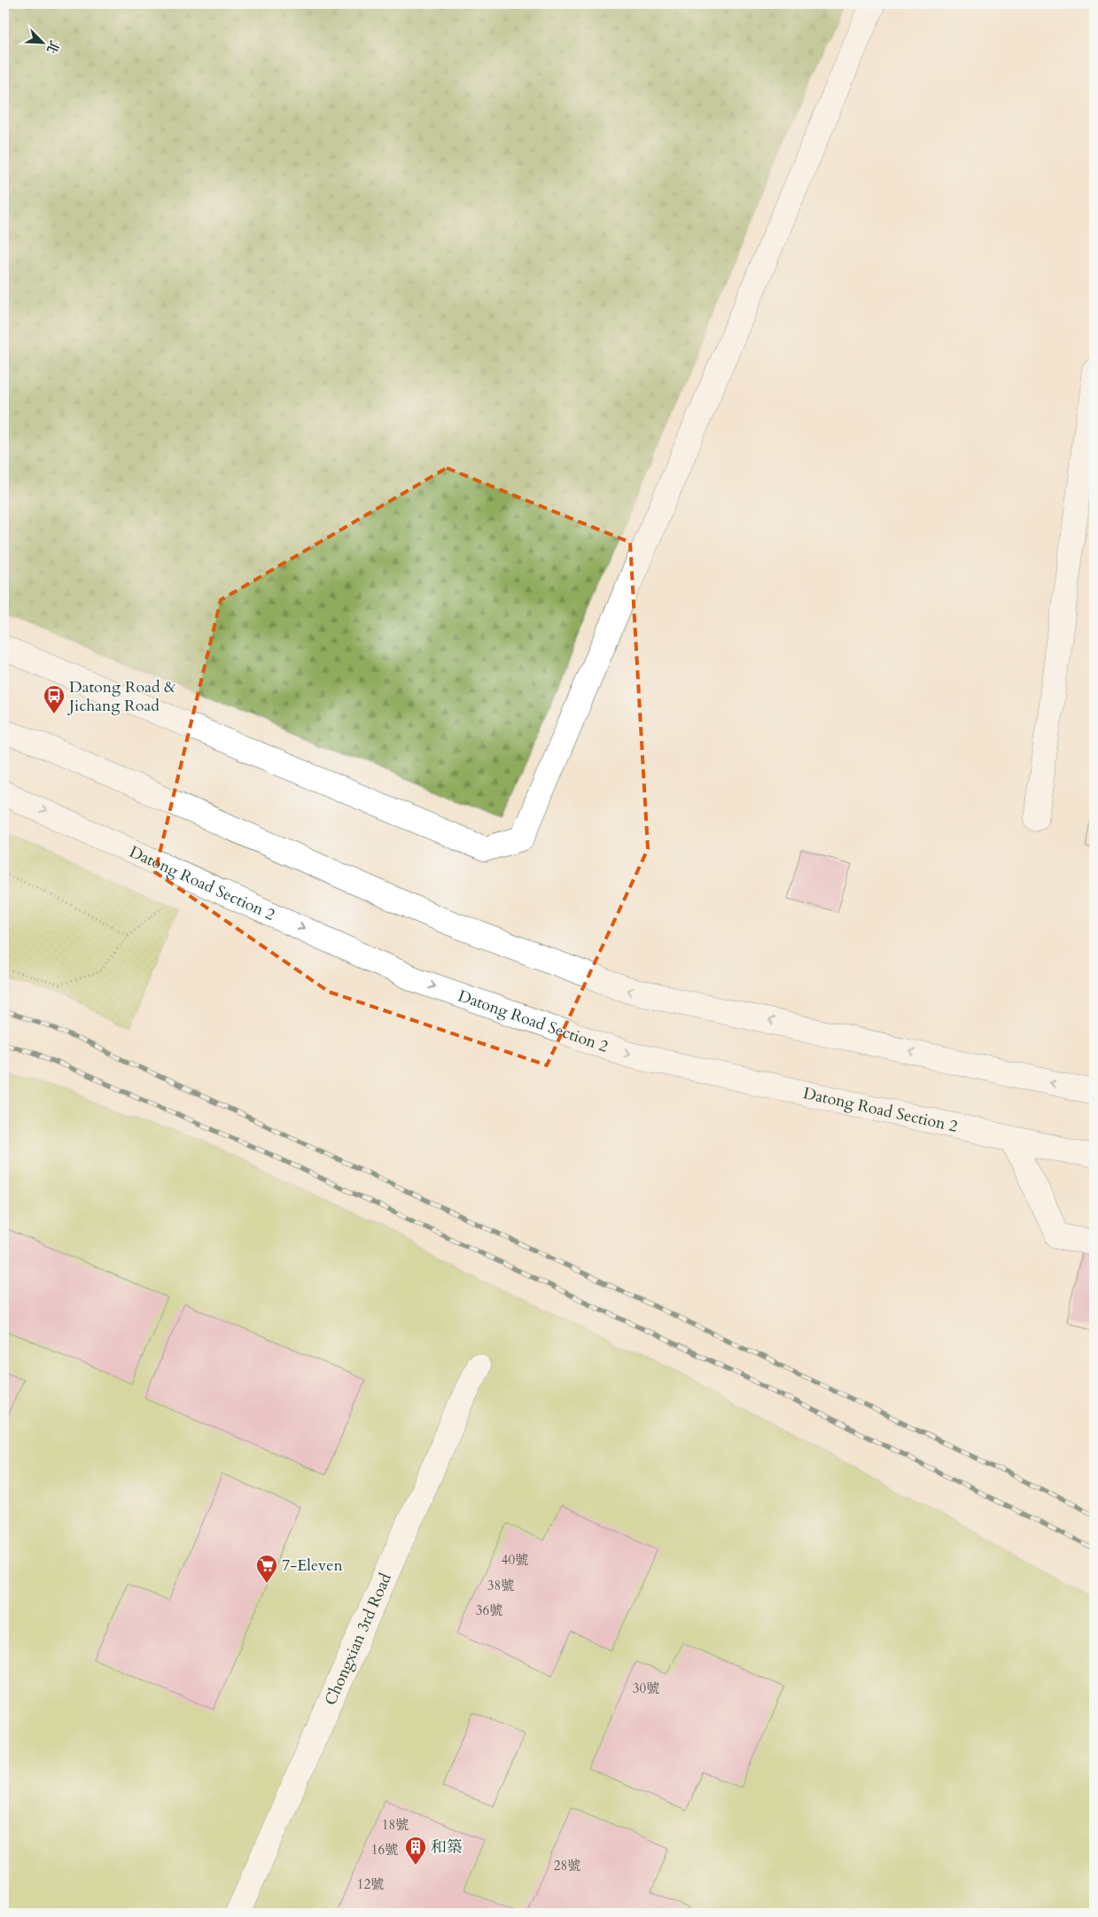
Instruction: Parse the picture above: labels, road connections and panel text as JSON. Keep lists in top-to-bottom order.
{
  "streets": {
    "street": ["Datong Road Section 2", "Chongxian 3rd Road"]
  },
  "places": {
    "bus stop": ["Datong Road & Jichang Road"],
    "supermarket": ["7-Eleven"],
    "building": ["和築"]
  },
  "house_numbers": [
    "40號",
    "38號",
    "36號",
    "30號",
    "18號",
    "16號",
    "28號",
    "12號"
  ],
  "north": "bottom right"
}
